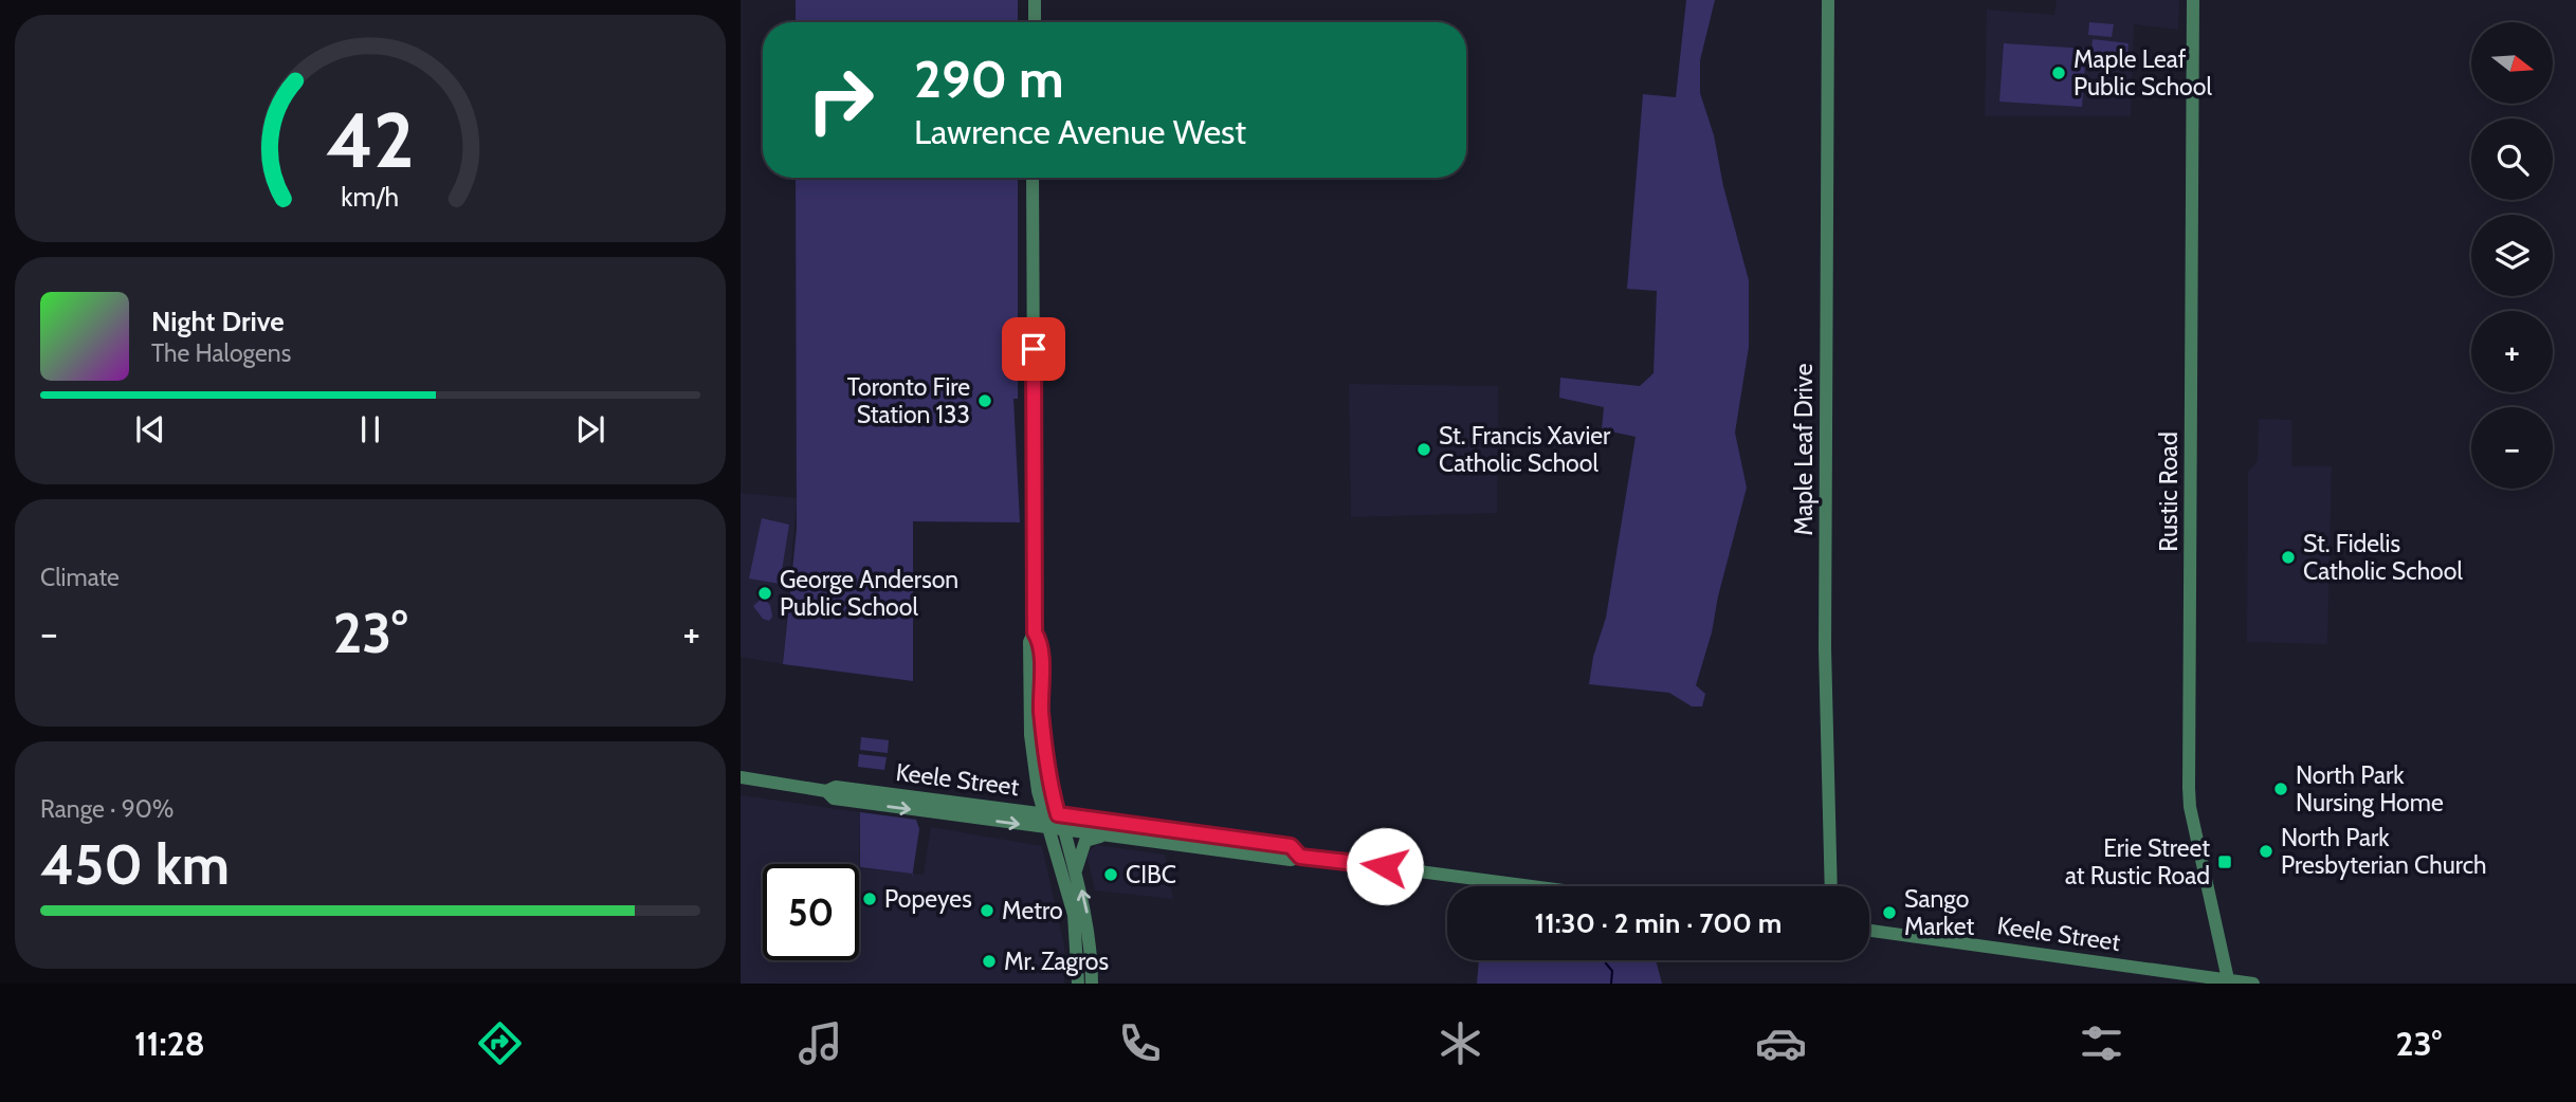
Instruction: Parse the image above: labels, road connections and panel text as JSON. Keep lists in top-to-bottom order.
{
  "streets": {
    "main road": ["Maple Leaf Drive", "Rustic Road", "Keele Street"]
  },
  "crossings": [
    ["Rustic Road", "Keele Street"]
  ],
  "places": {
    "other": [
      "Maple Leaf Public School",
      "Toronto Fire Station 133",
      "St. Francis Xavier Catholic School",
      "St. Fidelis Catholic School",
      "George Anderson Public School",
      "North Park Nursing Home",
      "North Park Presbyterian Church",
      "CIBC",
      "Popeyes",
      "Metro",
      "Sango Market",
      "Mr. Zagros"
    ],
    "transit": ["Erie Street at Rustic Road"]
  },
  "north": "right",
  "page": {
    "map_buttons": ["+", "−"],
    "turn": ["290 m", "Lawrence Avenue West"],
    "song": ["Night Drive", "The Halogens"],
    "tile": [
      "Climate",
      ["Range · 90%", "450 km"]
    ],
    "heat": ["−", "23°", "+"],
    "limit": "50",
    "trip": "11:30 · 2 min · 700 m",
    "tabs": ["11:28", "23°"],
    "gauge": ["42", "km/h"]
  }
}
